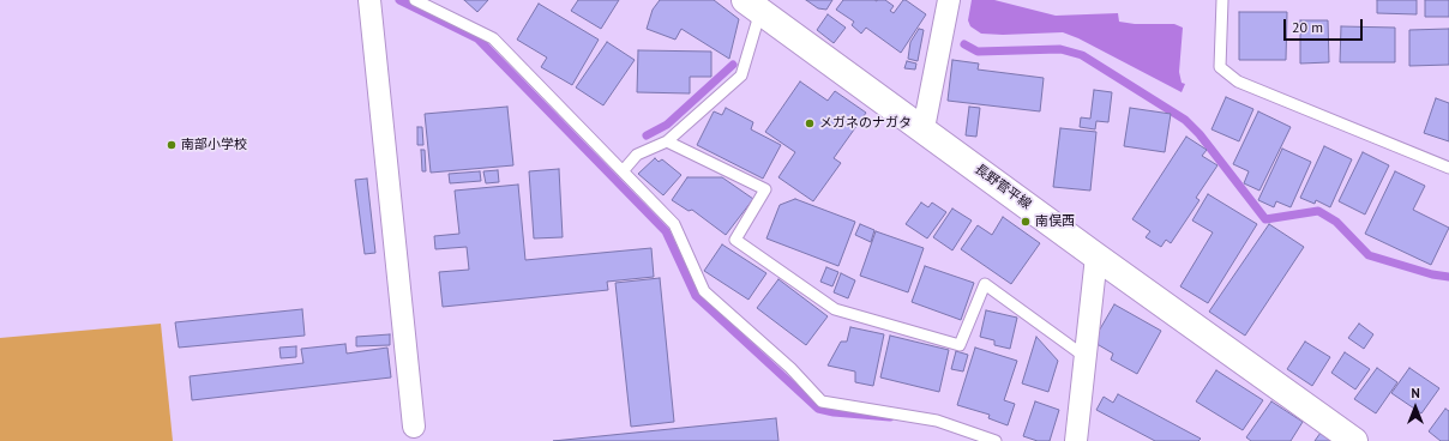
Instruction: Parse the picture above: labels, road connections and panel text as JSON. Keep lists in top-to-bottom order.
{
  "streets": {
    "main road": ["長野菅平線"]
  },
  "places": ["メガネのナガタ", "南部小学校", "南俣西"],
  "scale_bar": "20 m",
  "north": "top"
}
